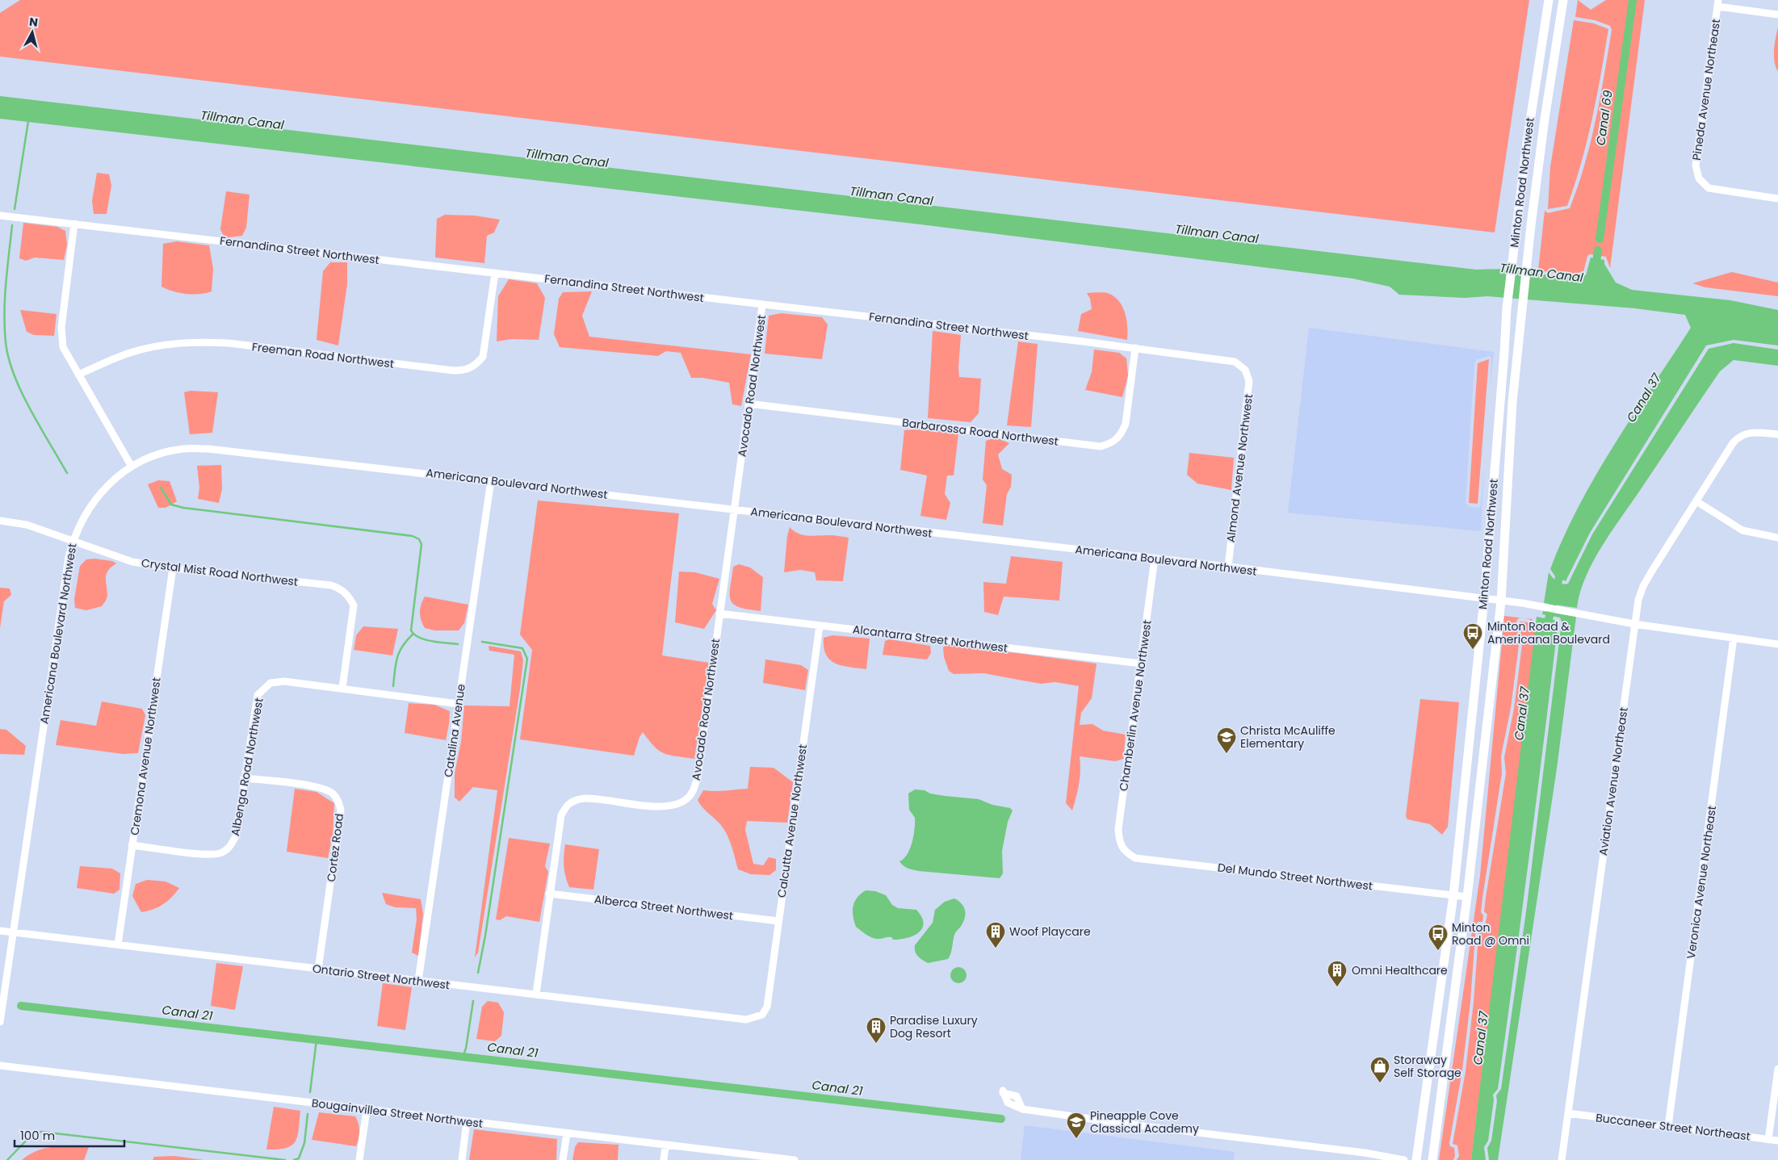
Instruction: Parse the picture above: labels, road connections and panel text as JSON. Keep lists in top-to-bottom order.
{
  "streets": {
    "main road": ["Minton Road Northwest"],
    "street": [
      "Pineda Avenue Northeast",
      "Fernandina Street Northwest",
      "Freeman Road Northwest",
      "Avocado Road Northwest",
      "Barbarossa Road Northwest",
      "Almond Avenue Northwest",
      "Americana Boulevard Northwest",
      "Crystal Mist Road Northwest",
      "Alcantarra Street Northwest",
      "Chamberlin Avenue Northwest",
      "Catalina Avenue",
      "Cremona Avenue Northwest",
      "Albenga Road Northwest",
      "Aviation Avenue Northeast",
      "Calcutta Avenue Northwest",
      "Cortez Road",
      "Del Mundo Street Northwest",
      "Veronica Avenue Northeast",
      "Alberca Street Northwest",
      "Ontario Street Northwest",
      "Bougainvillea Street Northwest",
      "Buccaneer Street Northeast"
    ]
  },
  "crossings": [
    ["Minton Road Northwest", "Americana Boulevard Northwest"],
    ["Minton Road Northwest", "Del Mundo Street Northwest"],
    ["Fernandina Street Northwest", "Freeman Road Northwest"],
    ["Fernandina Street Northwest", "Avocado Road Northwest"],
    ["Fernandina Street Northwest", "Barbarossa Road Northwest"],
    ["Fernandina Street Northwest", "Almond Avenue Northwest"],
    ["Avocado Road Northwest", "Barbarossa Road Northwest"],
    ["Avocado Road Northwest", "Americana Boulevard Northwest"],
    ["Avocado Road Northwest", "Alcantarra Street Northwest"],
    ["Avocado Road Northwest", "Alberca Street Northwest"],
    ["Avocado Road Northwest", "Ontario Street Northwest"],
    ["Almond Avenue Northwest", "Americana Boulevard Northwest"],
    ["Americana Boulevard Northwest", "Crystal Mist Road Northwest"],
    ["Americana Boulevard Northwest", "Chamberlin Avenue Northwest"],
    ["Americana Boulevard Northwest", "Catalina Avenue"],
    ["Americana Boulevard Northwest", "Aviation Avenue Northeast"],
    ["Americana Boulevard Northwest", "Veronica Avenue Northeast"],
    ["Americana Boulevard Northwest", "Ontario Street Northwest"],
    ["Crystal Mist Road Northwest", "Cremona Avenue Northwest"],
    ["Crystal Mist Road Northwest", "Albenga Road Northwest"],
    ["Alcantarra Street Northwest", "Chamberlin Avenue Northwest"],
    ["Alcantarra Street Northwest", "Calcutta Avenue Northwest"],
    ["Chamberlin Avenue Northwest", "Del Mundo Street Northwest"],
    ["Catalina Avenue", "Albenga Road Northwest"],
    ["Catalina Avenue", "Ontario Street Northwest"],
    ["Cremona Avenue Northwest", "Albenga Road Northwest"],
    ["Cremona Avenue Northwest", "Ontario Street Northwest"],
    ["Albenga Road Northwest", "Cortez Road"],
    ["Aviation Avenue Northeast", "Buccaneer Street Northeast"],
    ["Calcutta Avenue Northwest", "Alberca Street Northwest"],
    ["Calcutta Avenue Northwest", "Ontario Street Northwest"],
    ["Cortez Road", "Ontario Street Northwest"],
    ["Veronica Avenue Northeast", "Buccaneer Street Northeast"]
  ],
  "water": [
    "Canal 69",
    "Tillman Canal",
    "Canal 37",
    "Canal 21"
  ],
  "places": {
    "bus stop": ["Minton Road & Americana Boulevard", "Minton Road @ Omni"],
    "school or university": ["Christa McAuliffe Elementary", "Pineapple Cove Classical Academy"],
    "building": ["Woof Playcare", "Omni Healthcare", "Paradise Luxury Dog Resort"],
    "shop": ["Storaway Self Storage"]
  },
  "scale_bar": "100 m",
  "north": "top"
}
